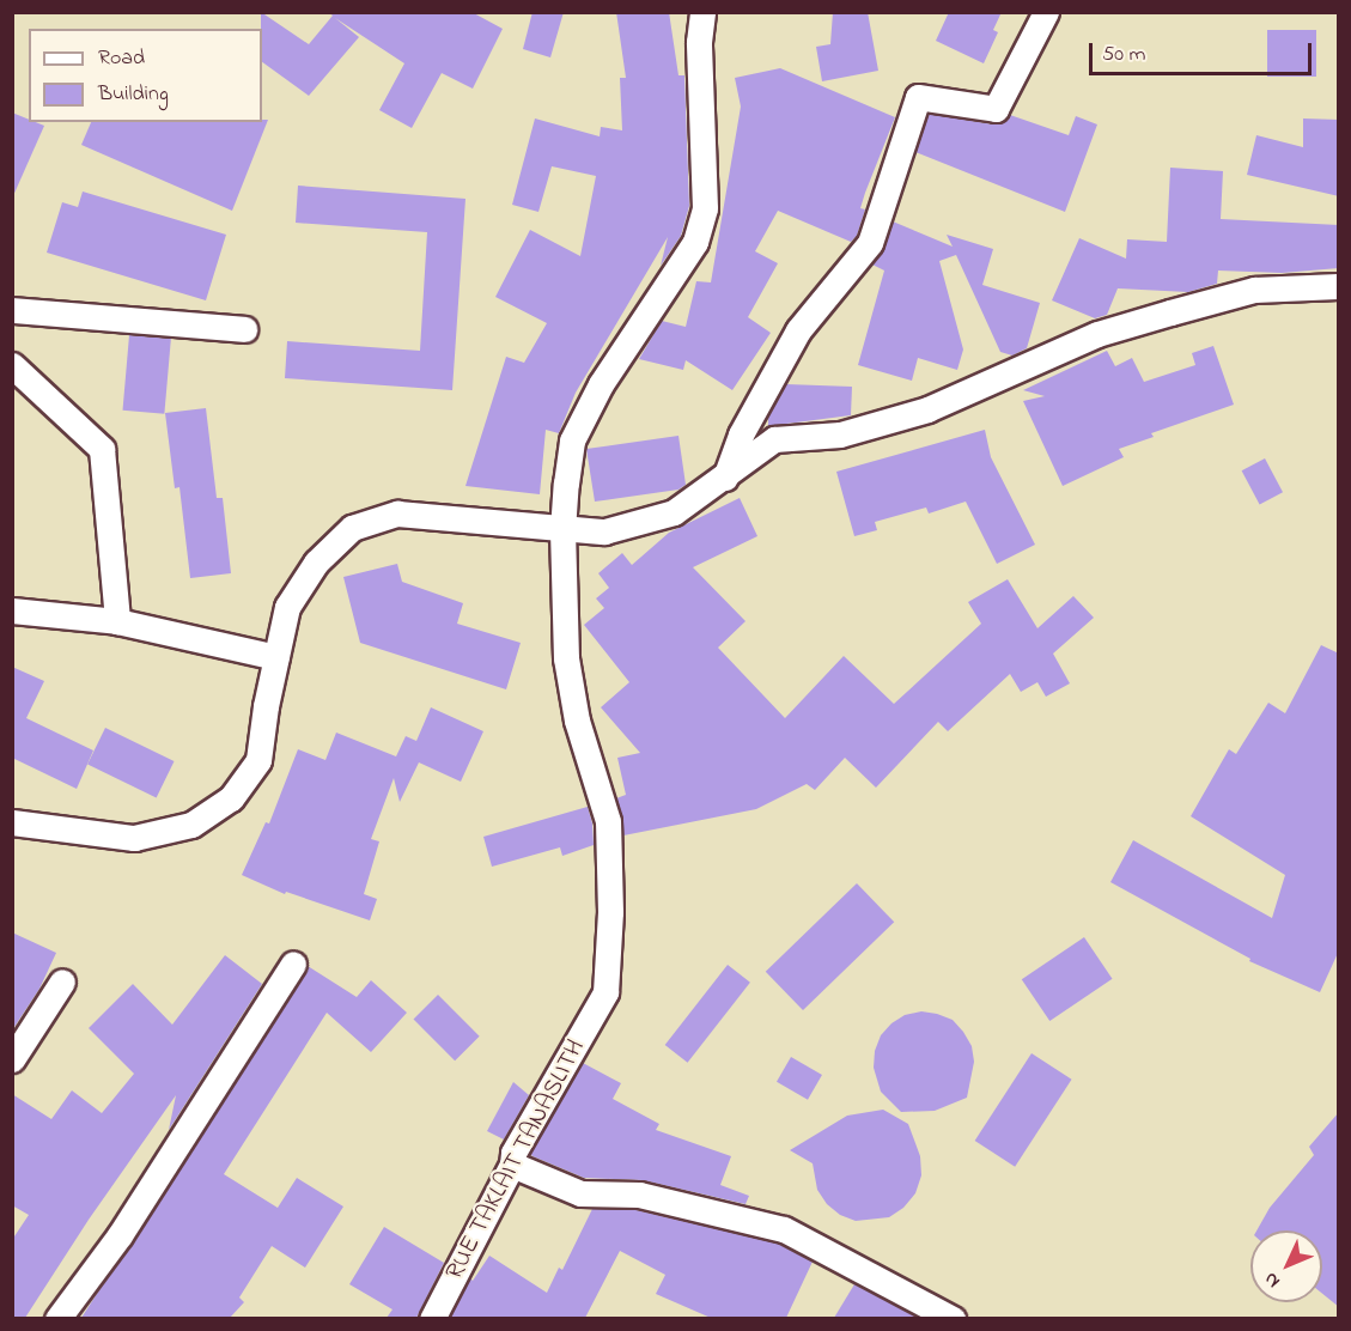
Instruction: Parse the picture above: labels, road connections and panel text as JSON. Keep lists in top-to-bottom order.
{
  "streets": {
    "street": ["RUE TAKLAIT TANASLITH"]
  },
  "legend": ["Road", "Building"],
  "scale_bar": "50 m",
  "north": "bottom left"
}
